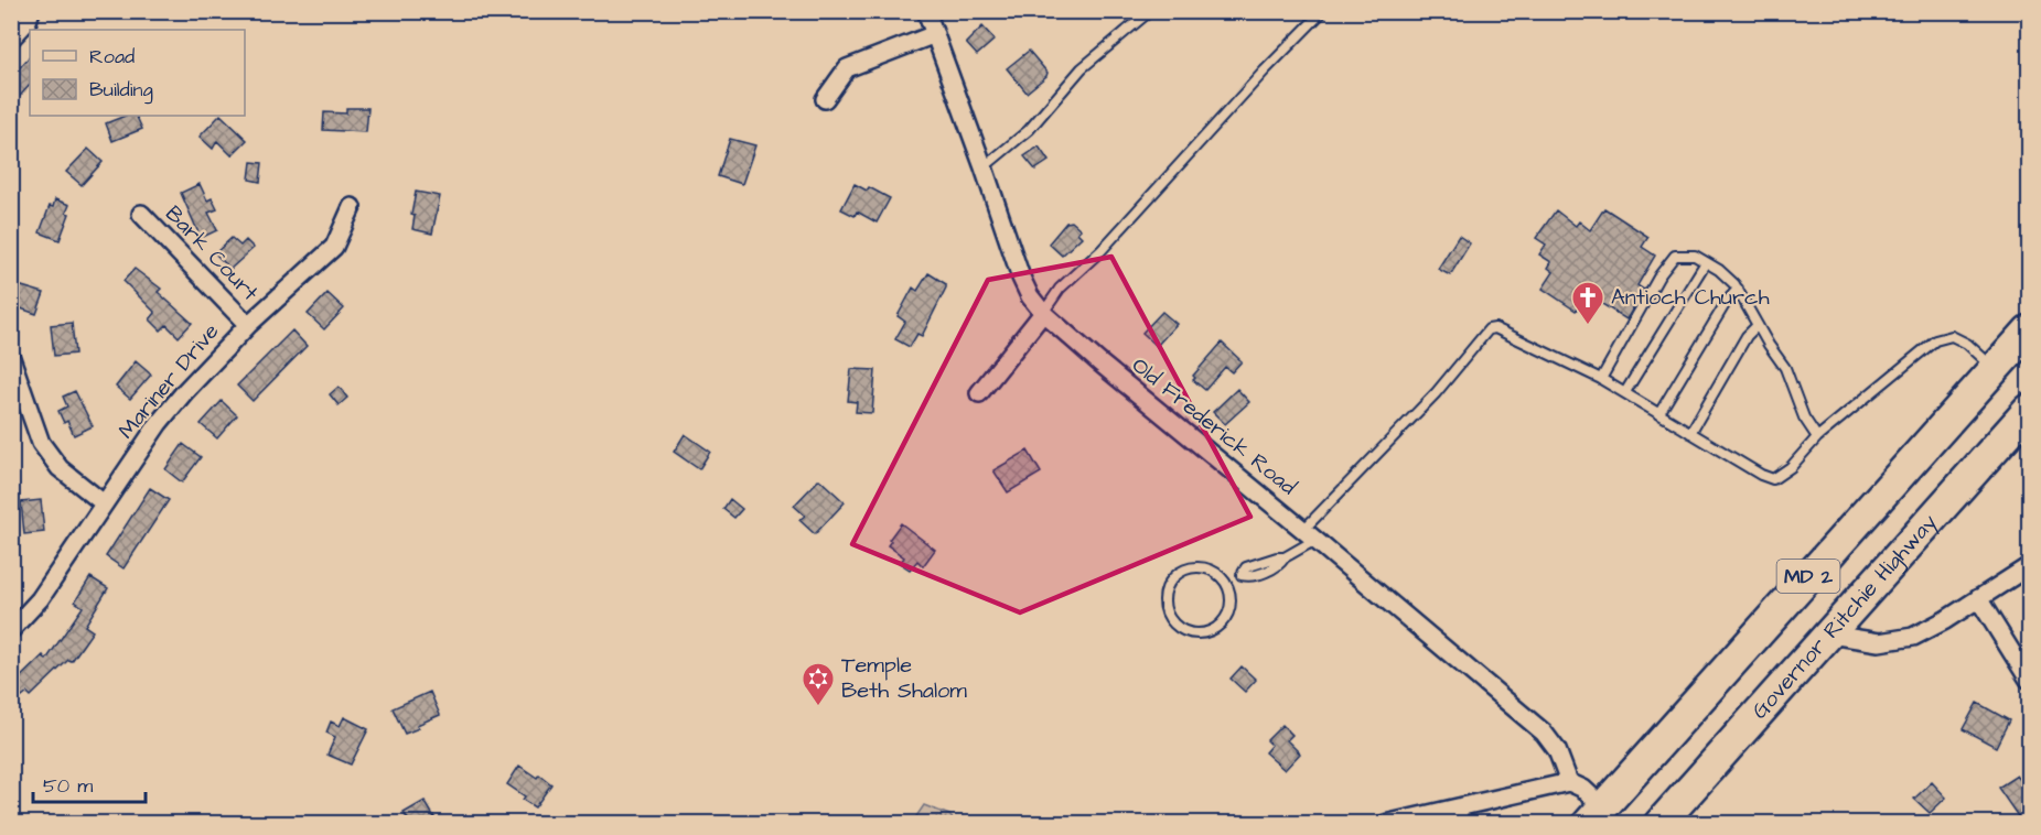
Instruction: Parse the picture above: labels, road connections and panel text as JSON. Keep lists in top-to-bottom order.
{
  "streets": {
    "highway": ["MD 2", "Governor Ritchie Highway"],
    "street": ["Bark Court", "Mariner Drive", "Old Frederick Road"]
  },
  "crossings": [
    ["Bark Court", "Mariner Drive"]
  ],
  "places": {
    "church": ["Antioch Church"],
    "synagogue": ["Temple Beth Shalom"]
  },
  "legend": ["Road", "Building"],
  "scale_bar": "50 m"
}
